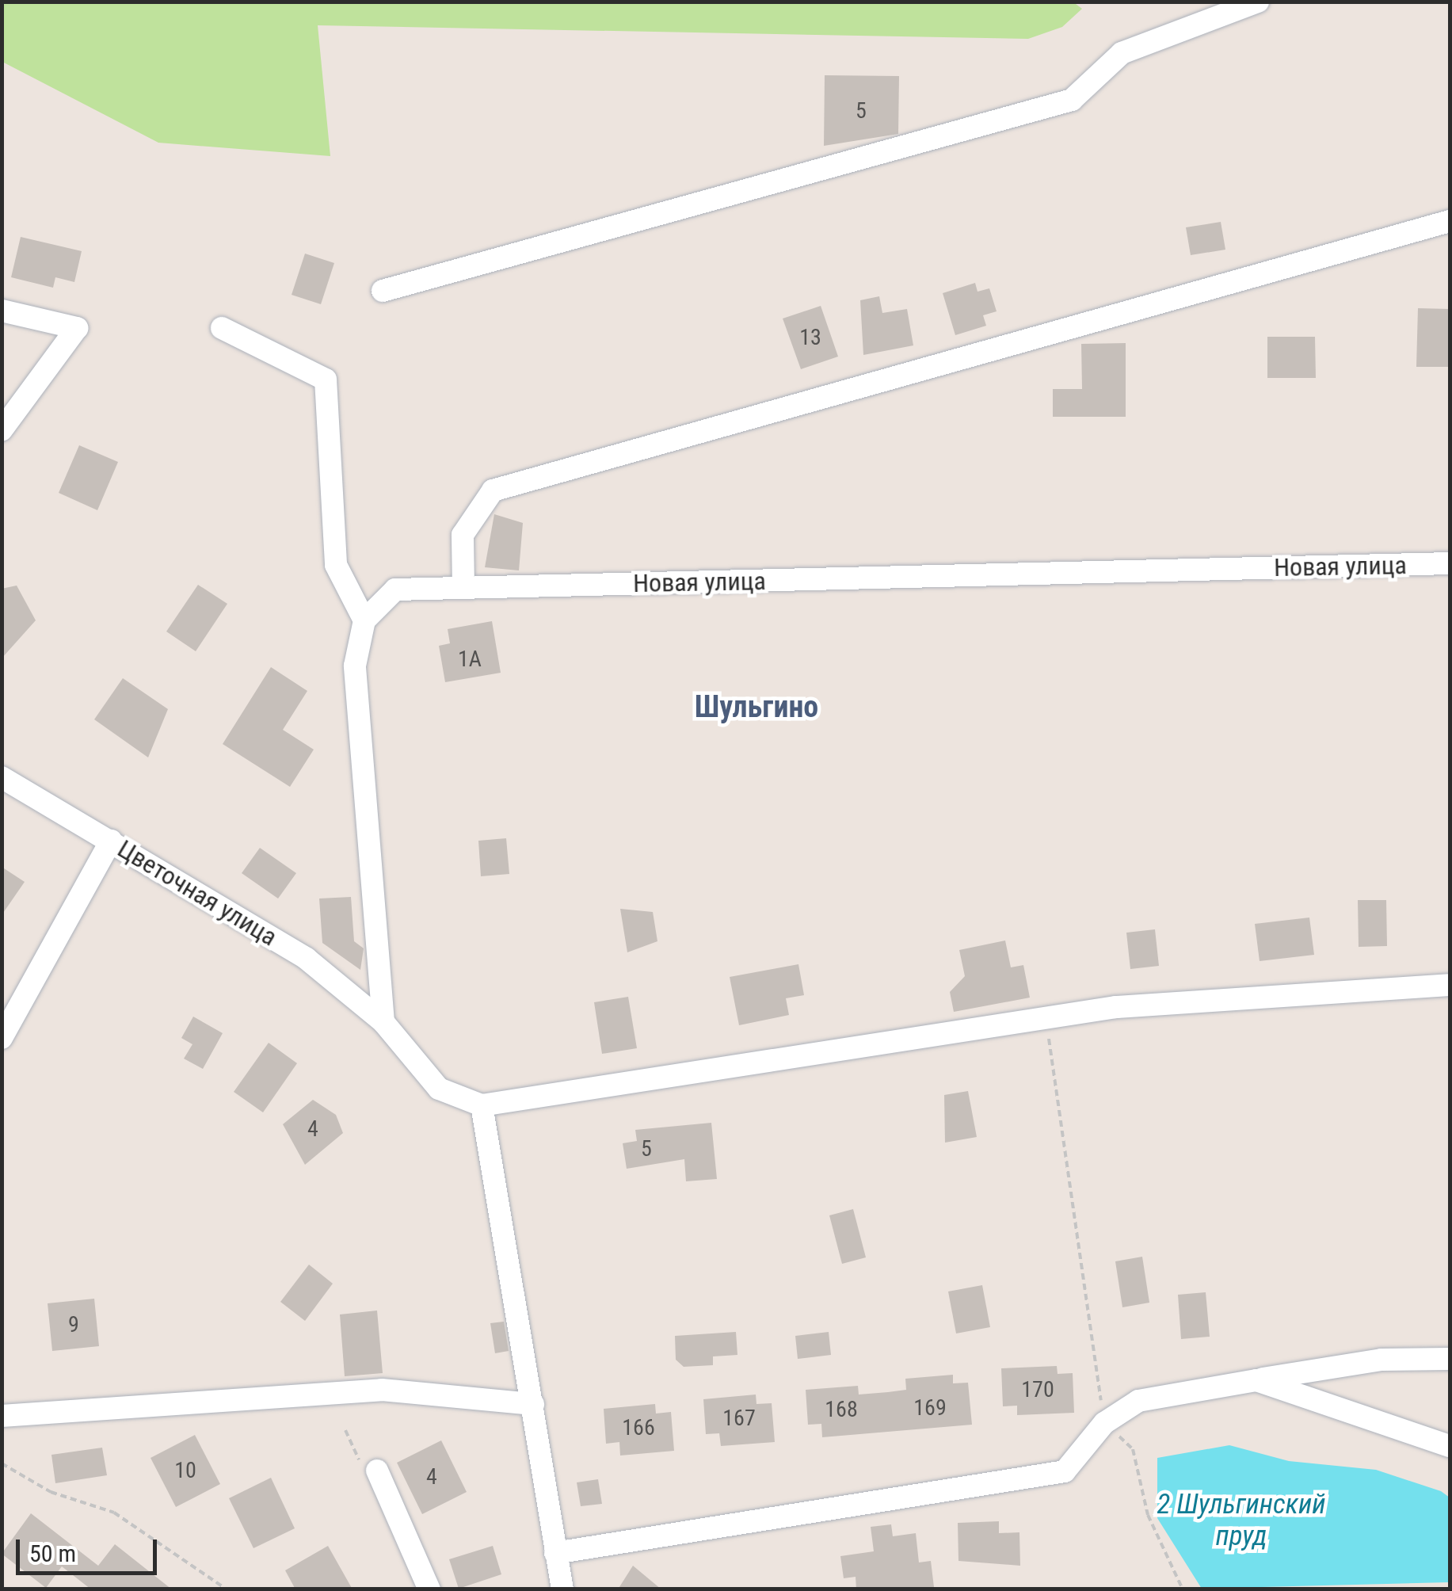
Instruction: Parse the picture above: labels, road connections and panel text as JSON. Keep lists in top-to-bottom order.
{
  "streets": {
    "street": ["Новая улица", "Цветочная улица"]
  },
  "districts": ["Шульгино"],
  "water": ["2 Шульгинский пруд"],
  "house_numbers": [
    "5",
    "13",
    "1А",
    "4",
    "5",
    "9",
    "170",
    "169",
    "168",
    "167",
    "166",
    "10",
    "4"
  ],
  "scale_bar": "50 m"
}
